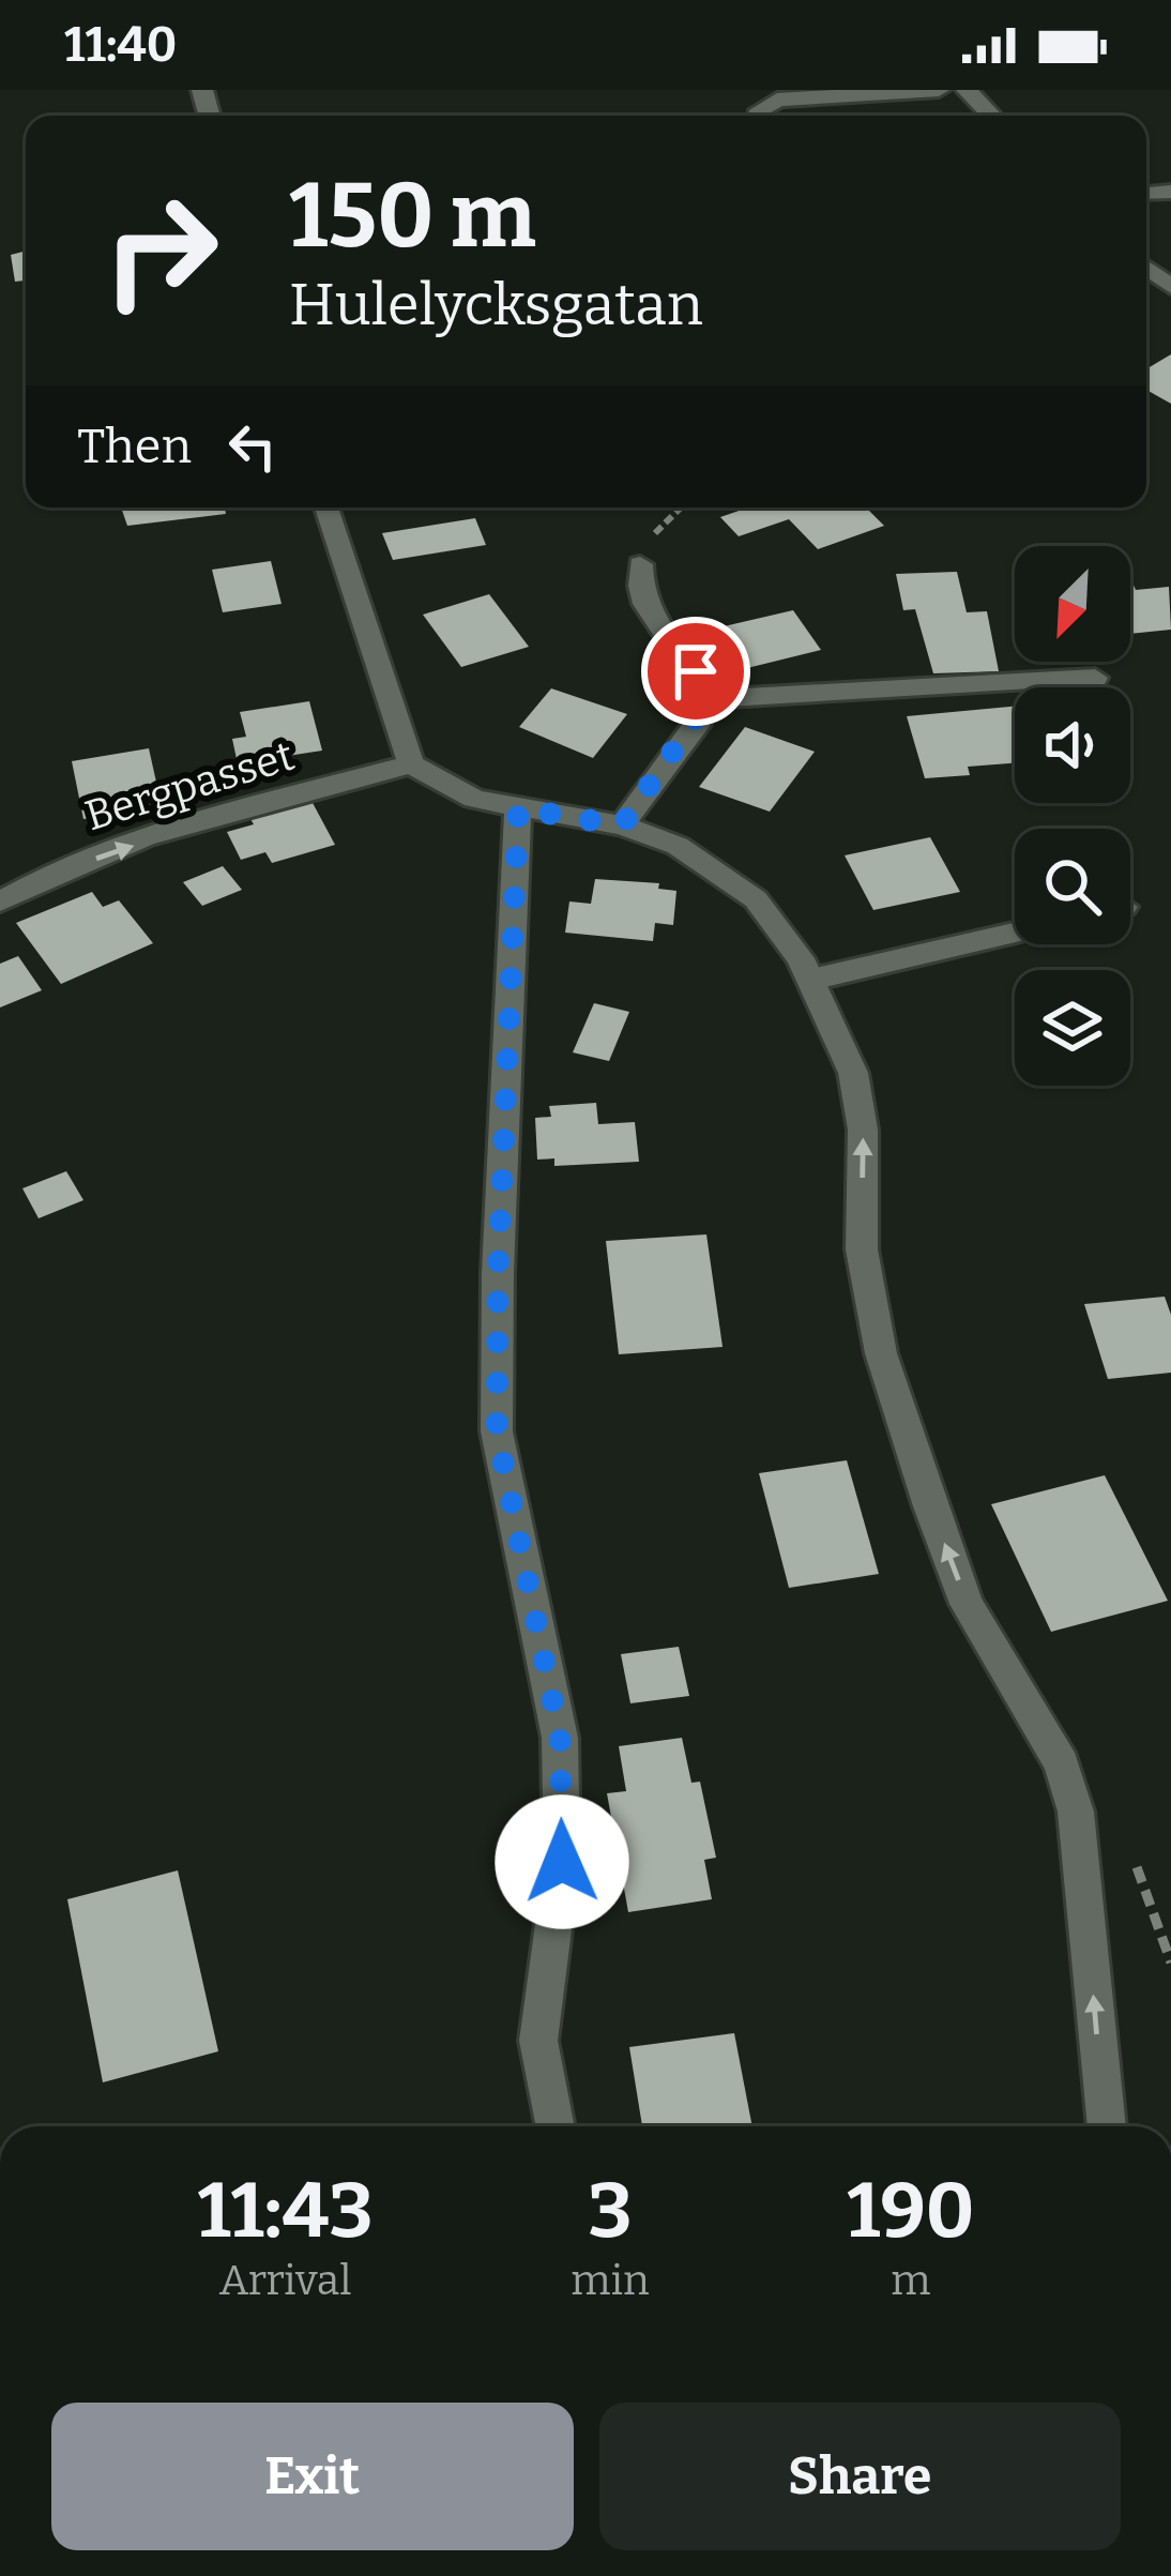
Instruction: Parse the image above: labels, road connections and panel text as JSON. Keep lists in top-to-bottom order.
{
  "streets": {
    "street": ["Bergpasset"]
  },
  "one_way": ["Bergpasset"],
  "north": "bottom left",
  "page": {
    "status": "11:40",
    "turn": ["150 m", "Hulelycksgatan"],
    "then": "Then",
    "eta": [
      "11:43",
      "Arrival",
      "3",
      "min",
      "190",
      "m"
    ],
    "buttons": ["Exit", "Share"]
  }
}
